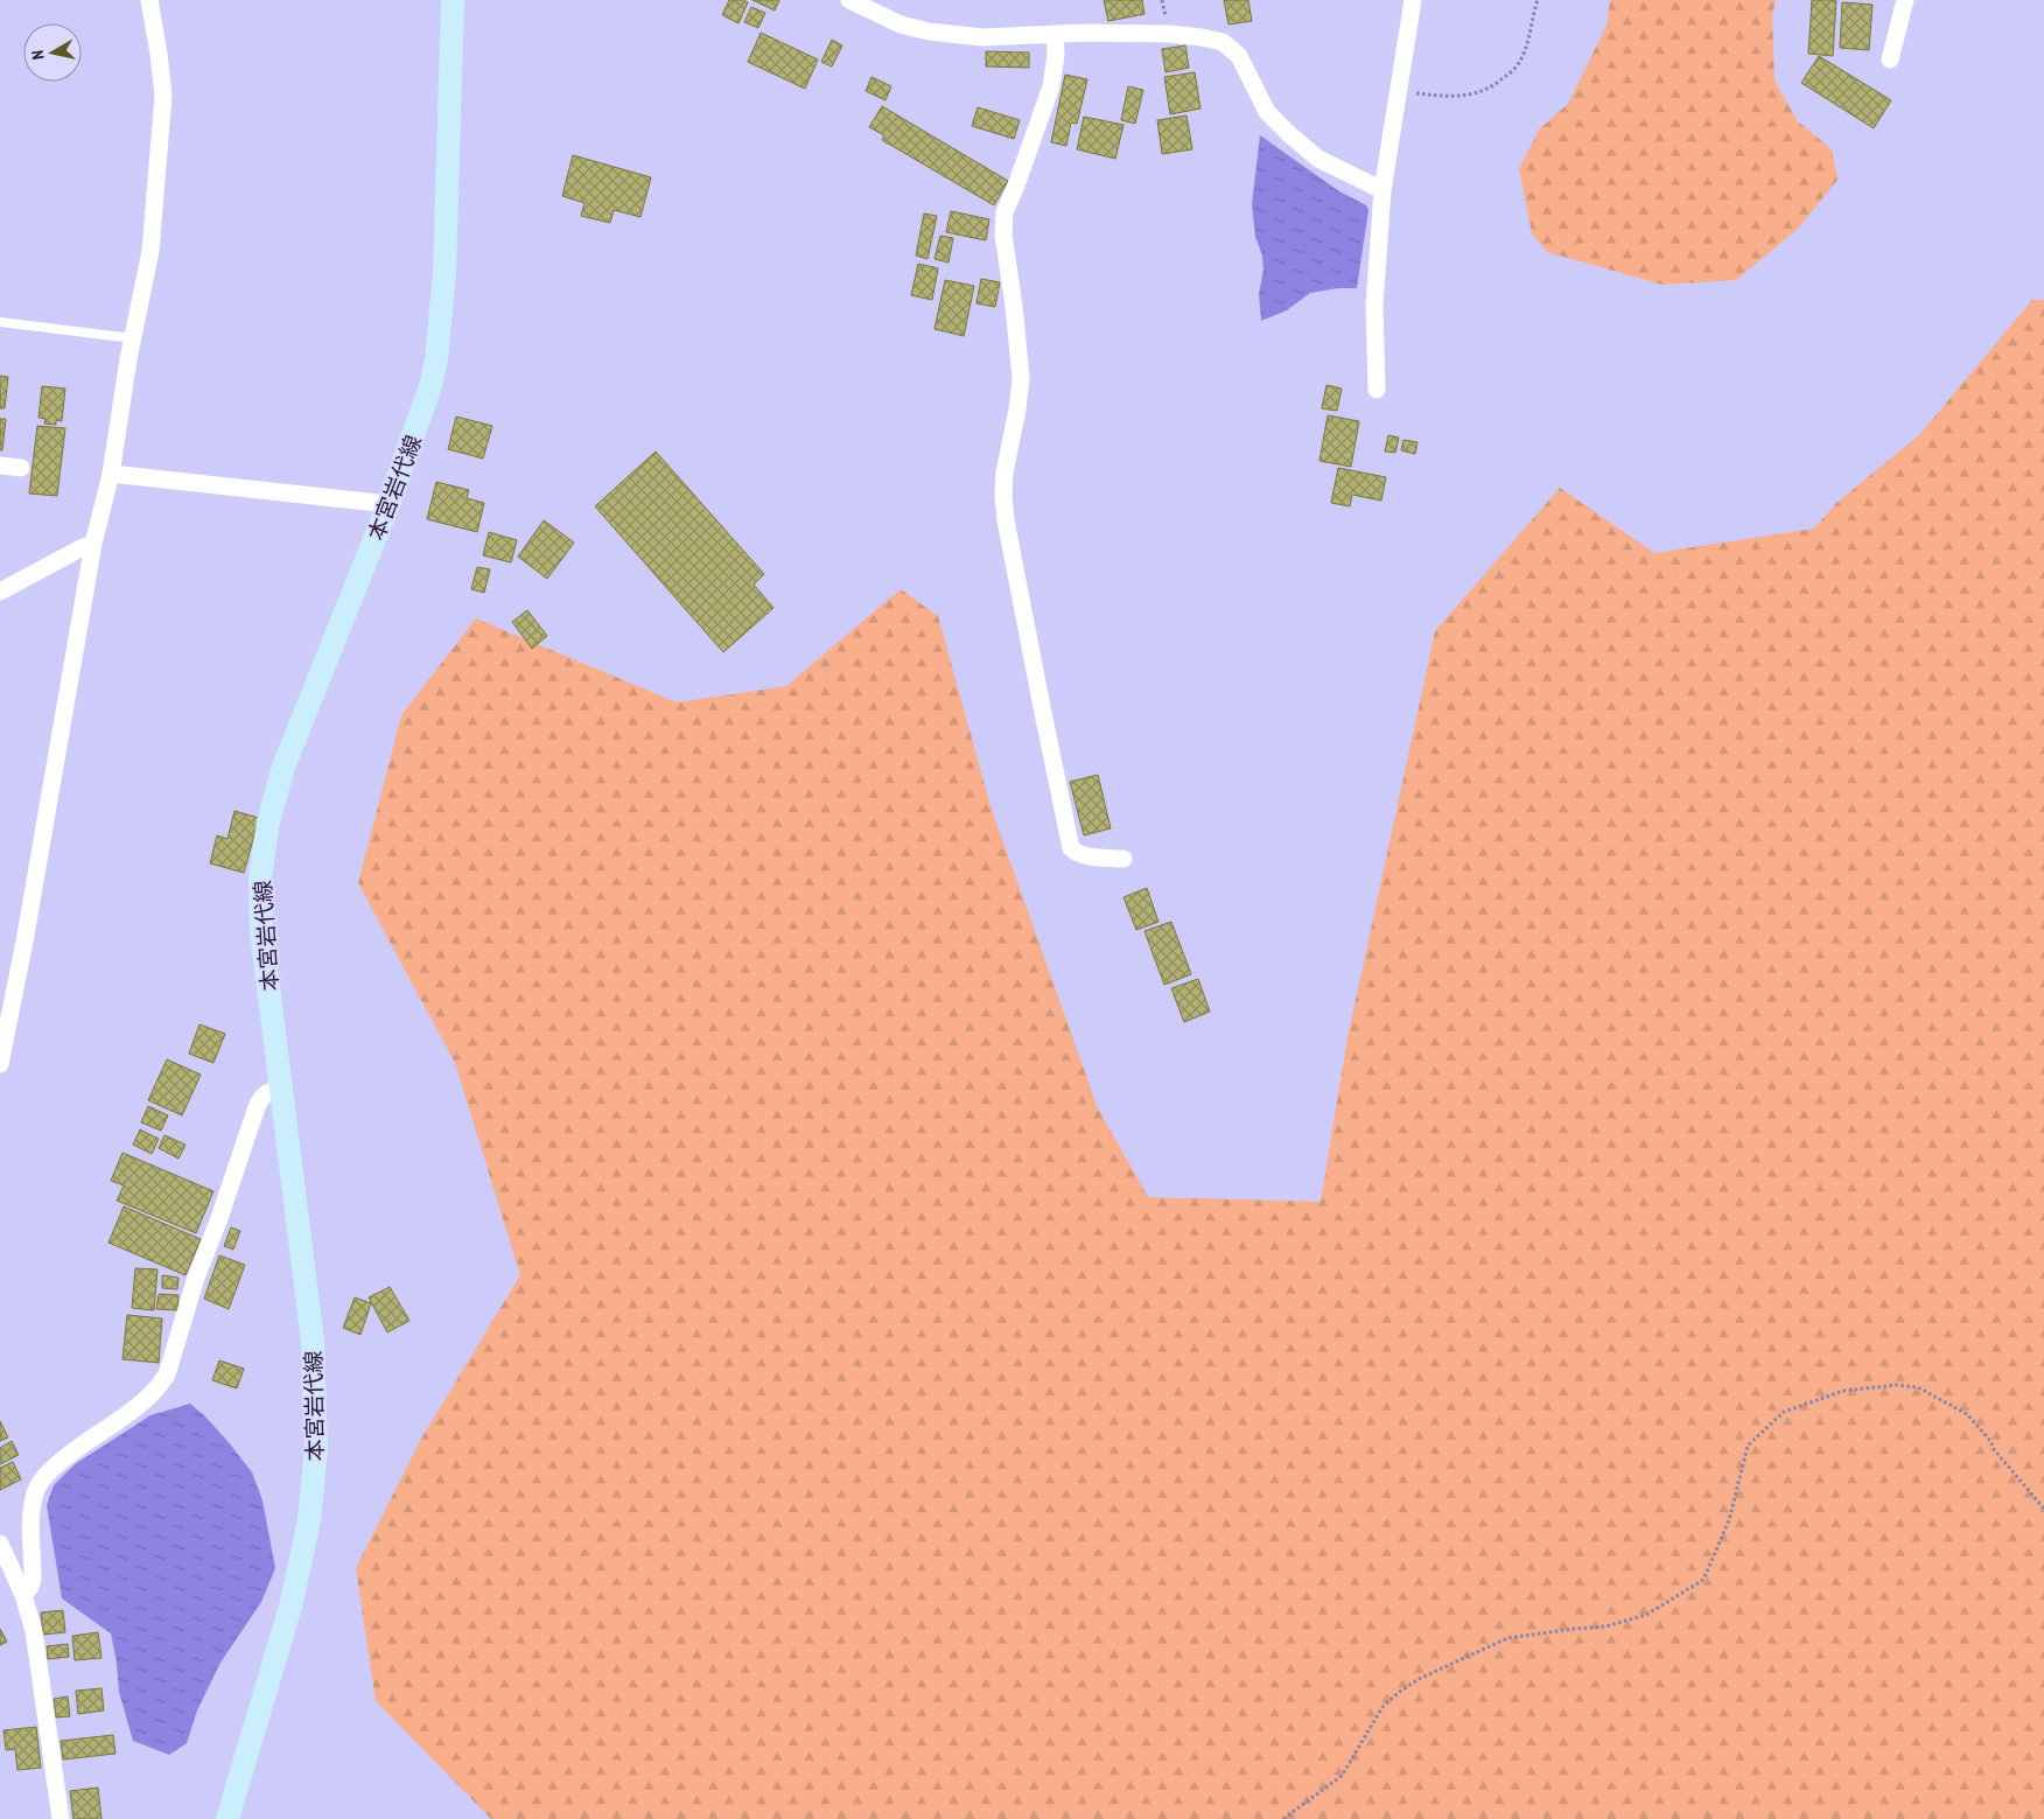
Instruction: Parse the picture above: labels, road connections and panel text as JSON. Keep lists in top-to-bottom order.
{
  "streets": {
    "main road": ["本宮岩代線"]
  },
  "north": "left"
}
